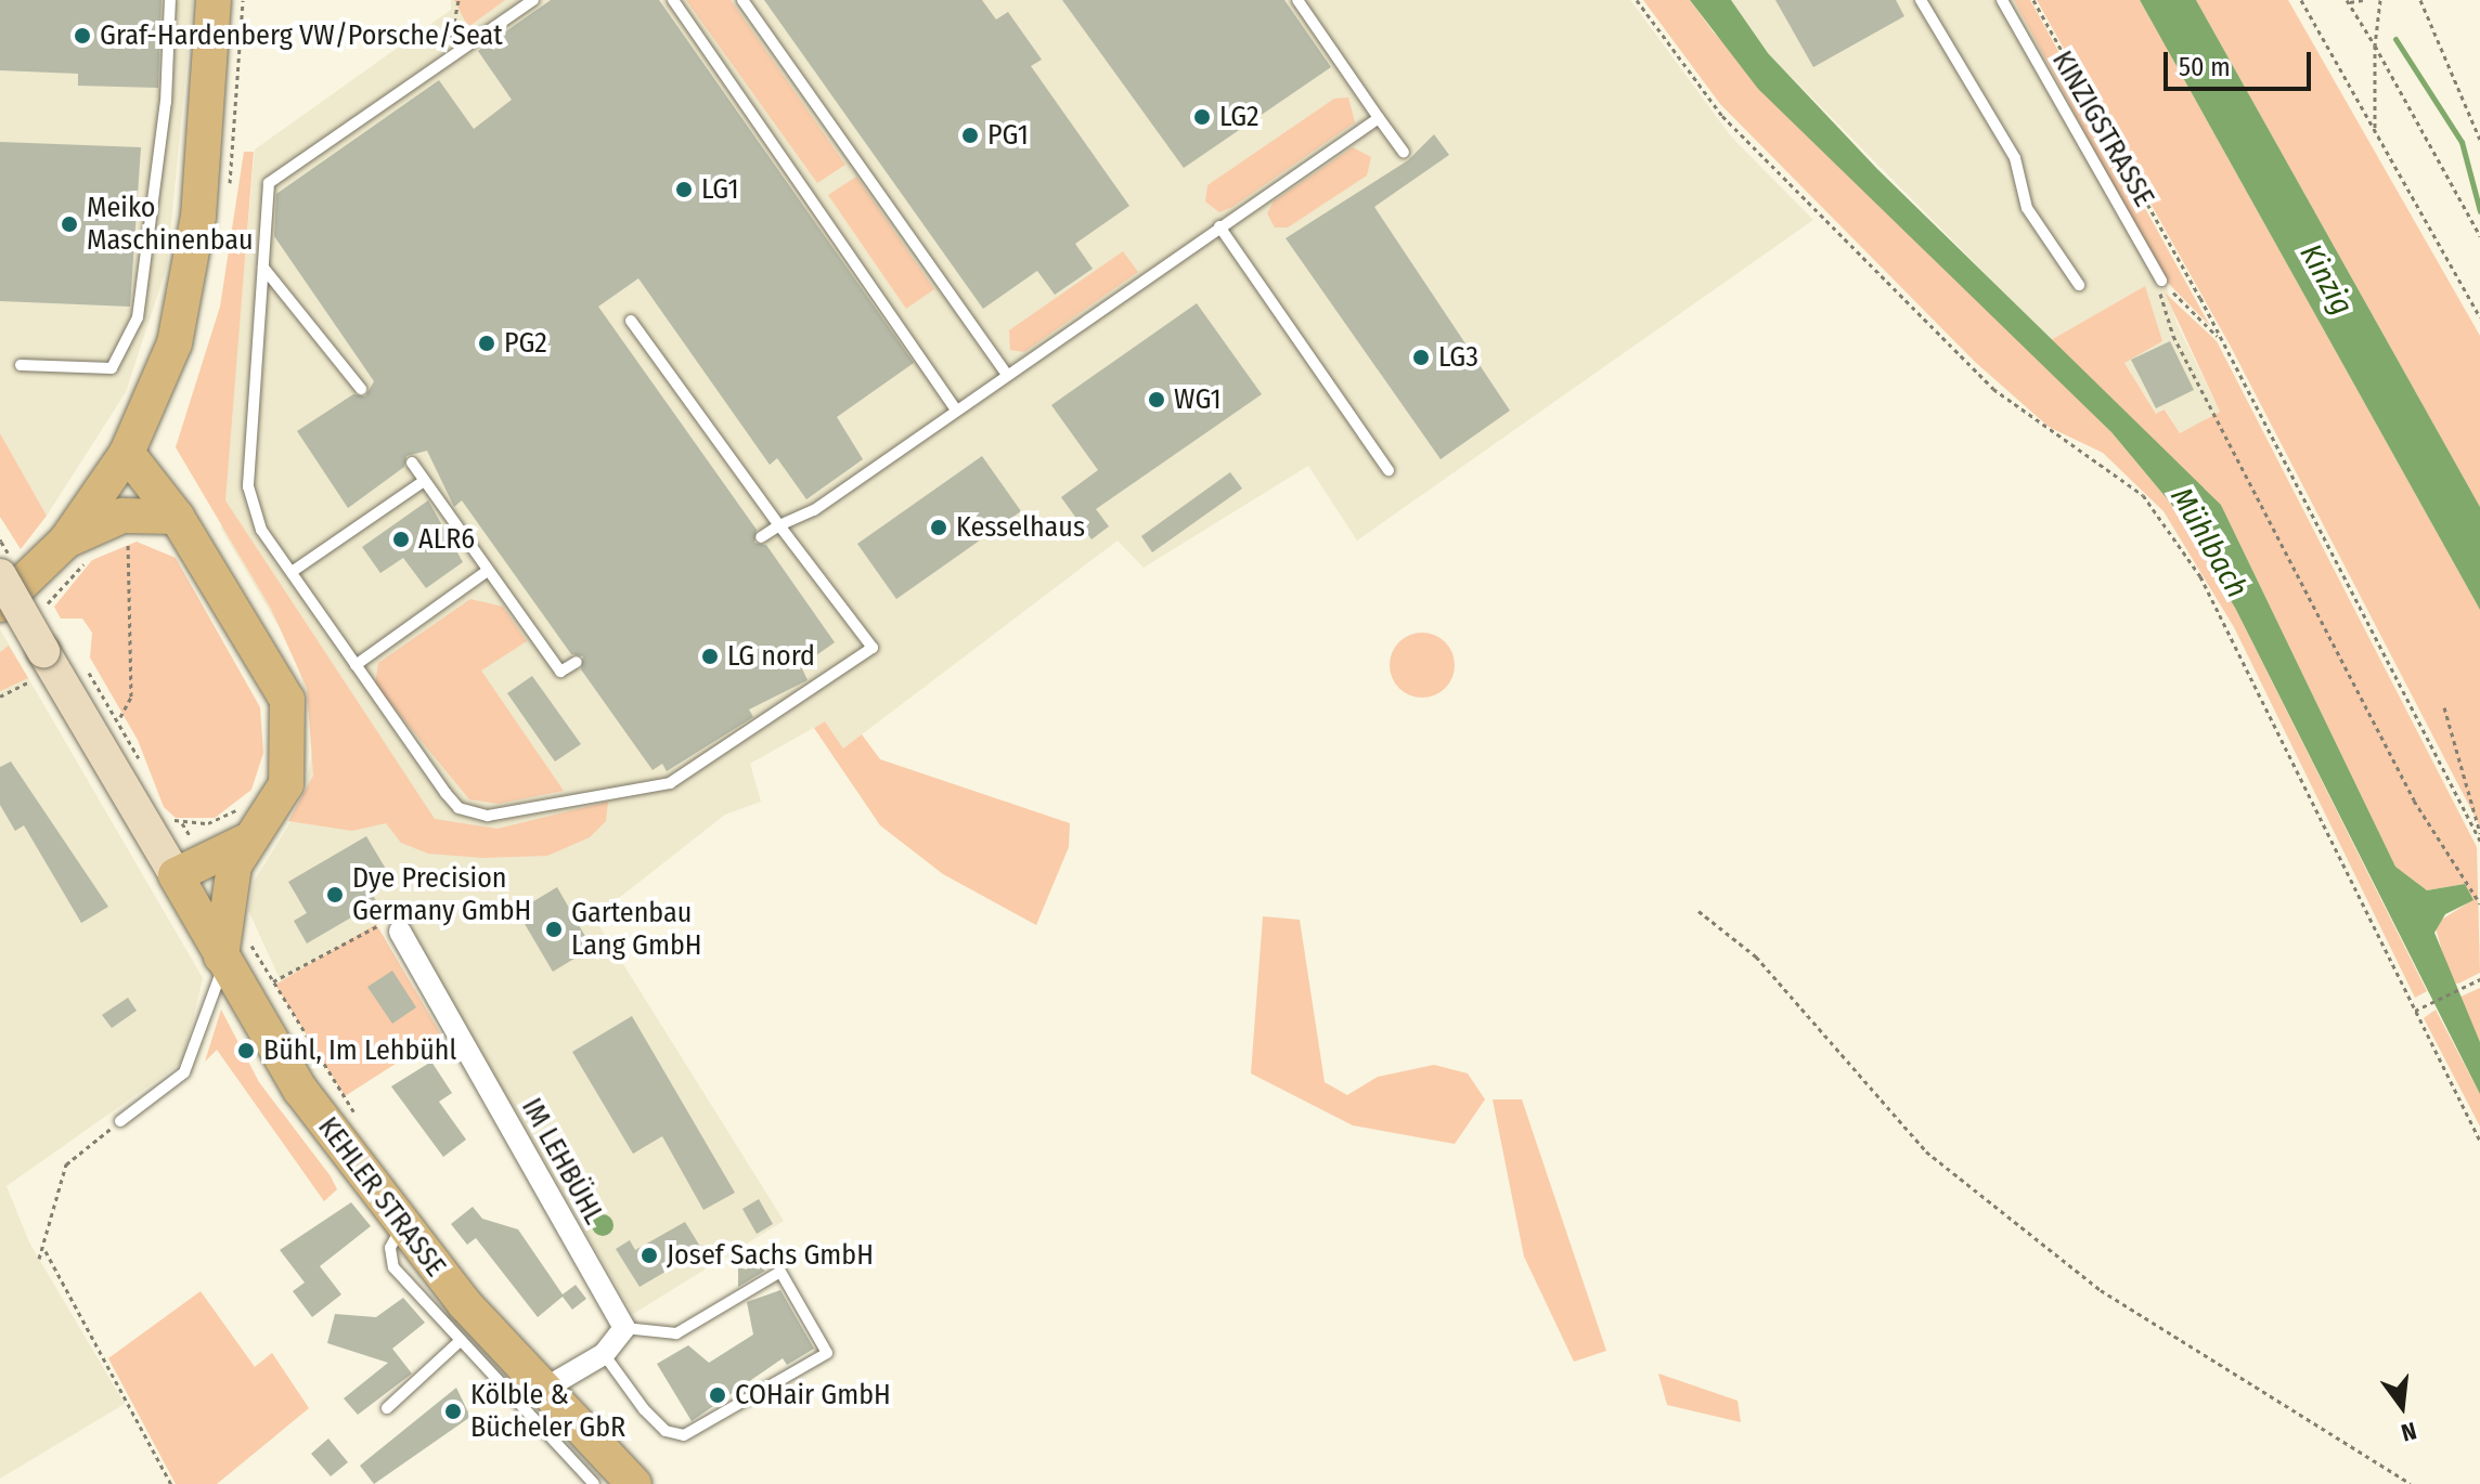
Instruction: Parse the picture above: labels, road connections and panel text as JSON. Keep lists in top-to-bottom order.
{
  "streets": {
    "main road": ["KEHLER STRASSE"],
    "street": ["IM LEHBÜHL"],
    "lane": ["KINZIGSTRASSE"]
  },
  "water": ["Kinzig", "Mühlbach"],
  "places": [
    "Graf-Hardenberg VW/Porsche/Seat",
    "LG2",
    "PG1",
    "LG1",
    "Meiko Maschinenbau",
    "PG2",
    "LG3",
    "WG1",
    "Kesselhaus",
    "ALR6",
    "LG nord",
    "Dye Precision Germany GmbH",
    "Gartenbau Lang GmbH",
    "Bühl, Im Lehbühl",
    "Josef Sachs GmbH",
    "COHair GmbH",
    "Kölble & Bücheler GbR"
  ],
  "scale_bar": "50 m",
  "north": "bottom"
}
